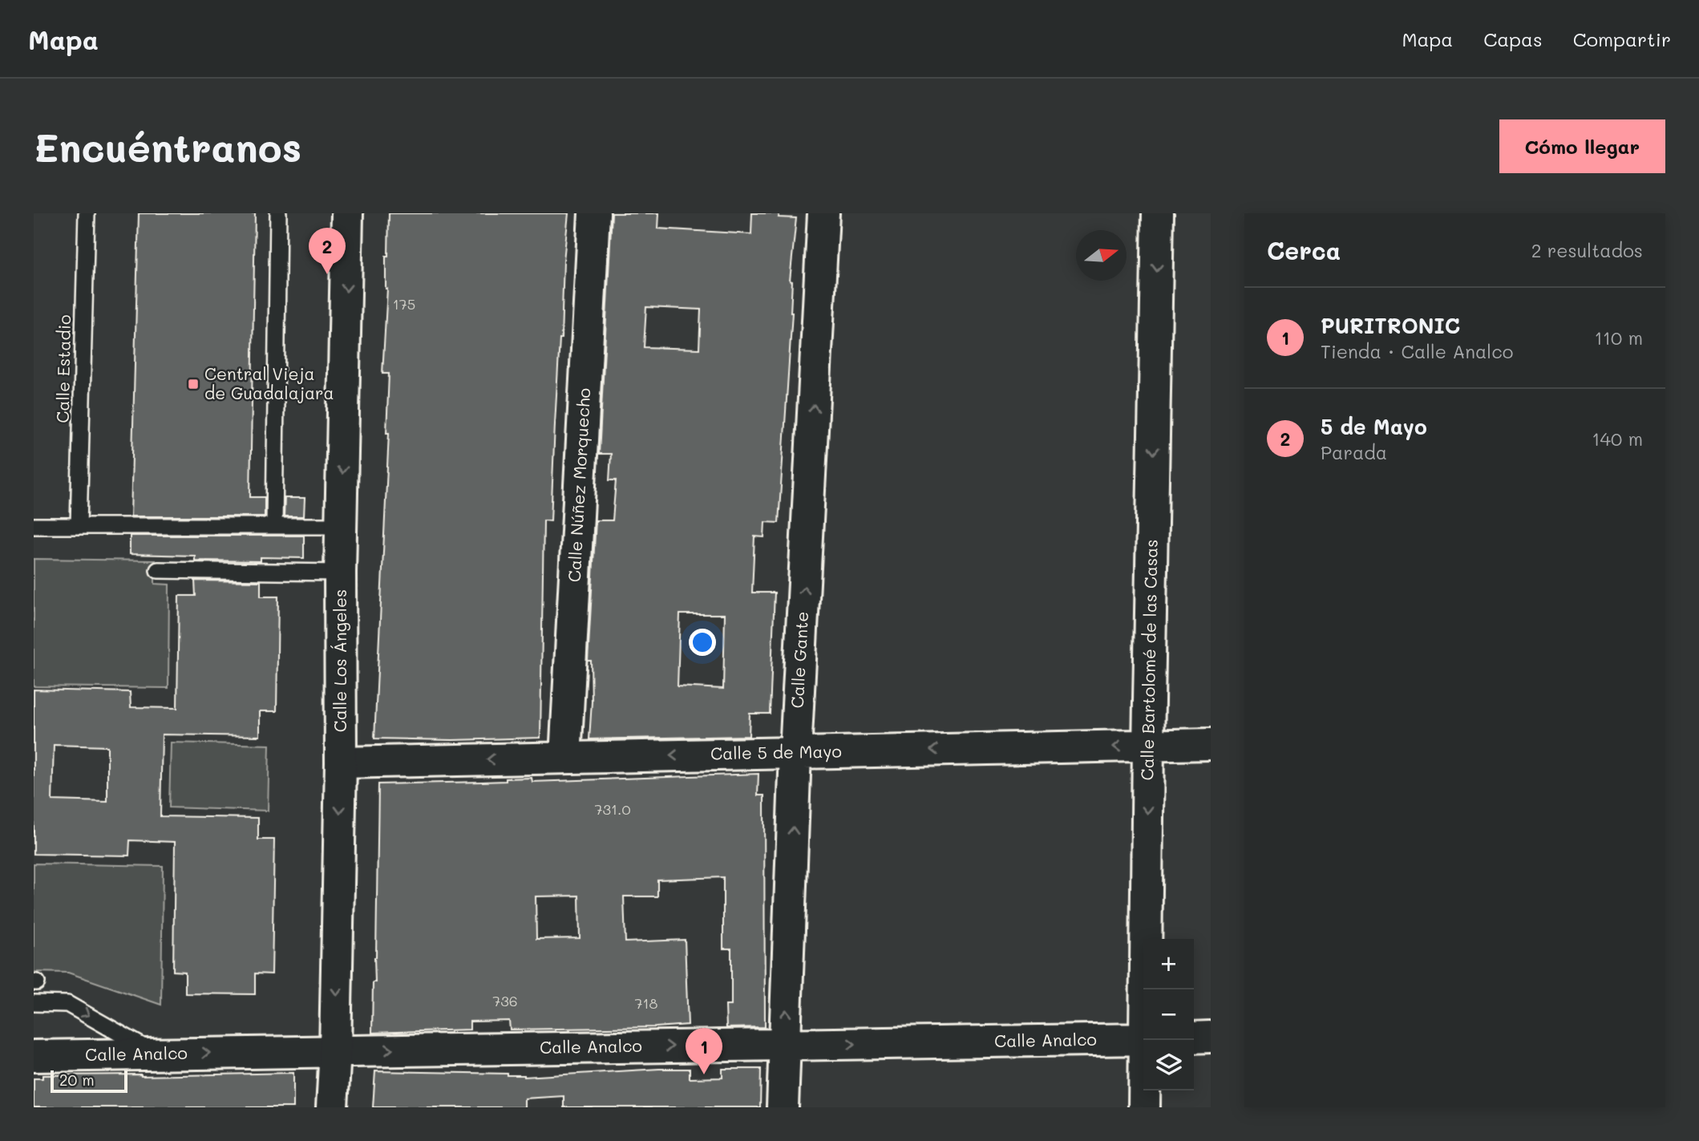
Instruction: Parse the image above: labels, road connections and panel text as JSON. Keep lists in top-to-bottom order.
{
  "streets": {
    "street": [
      "Calle Núñez Morquecho",
      "Calle Gante",
      "Calle Bartolomé de las Casas",
      "Calle Los Ángeles",
      "Calle 5 de Mayo",
      "Calle Analco"
    ],
    "lane": ["Calle Estadio"]
  },
  "crossings": [
    ["Calle Núñez Morquecho", "Calle 5 de Mayo"],
    ["Calle Gante", "Calle 5 de Mayo"],
    ["Calle Gante", "Calle Analco"],
    ["Calle Bartolomé de las Casas", "Calle 5 de Mayo"],
    ["Calle Los Ángeles", "Calle 5 de Mayo"],
    ["Calle Los Ángeles", "Calle Analco"]
  ],
  "one_way": [
    "Calle Gante",
    "Calle Bartolomé de las Casas",
    "Calle Los Ángeles",
    "Calle 5 de Mayo",
    "Calle Analco"
  ],
  "places": {
    "transit": ["Central Vieja de Guadalajara"]
  },
  "house_numbers": [
    "175",
    "731.0",
    "736",
    "718"
  ],
  "scale_bar": "20 m",
  "north": "right",
  "page": {
    "header": "Mapa",
    "nav": ["Mapa", "Capas", "Compartir"],
    "buttons": "Cómo llegar",
    "title": "Encuéntranos",
    "heading": ["Cerca", "2 resultados"],
    "pins": ["2", "1"],
    "list": [
      {
        "mark": "1",
        "name": "PURITRONIC",
        "note": "Tienda · Calle Analco",
        "value": "110 m"
      },
      {
        "mark": "2",
        "name": "5 de Mayo",
        "note": "Parada",
        "value": "140 m"
      }
    ],
    "map_buttons": ["+", "−"],
    "scale": "20 m"
  }
}
